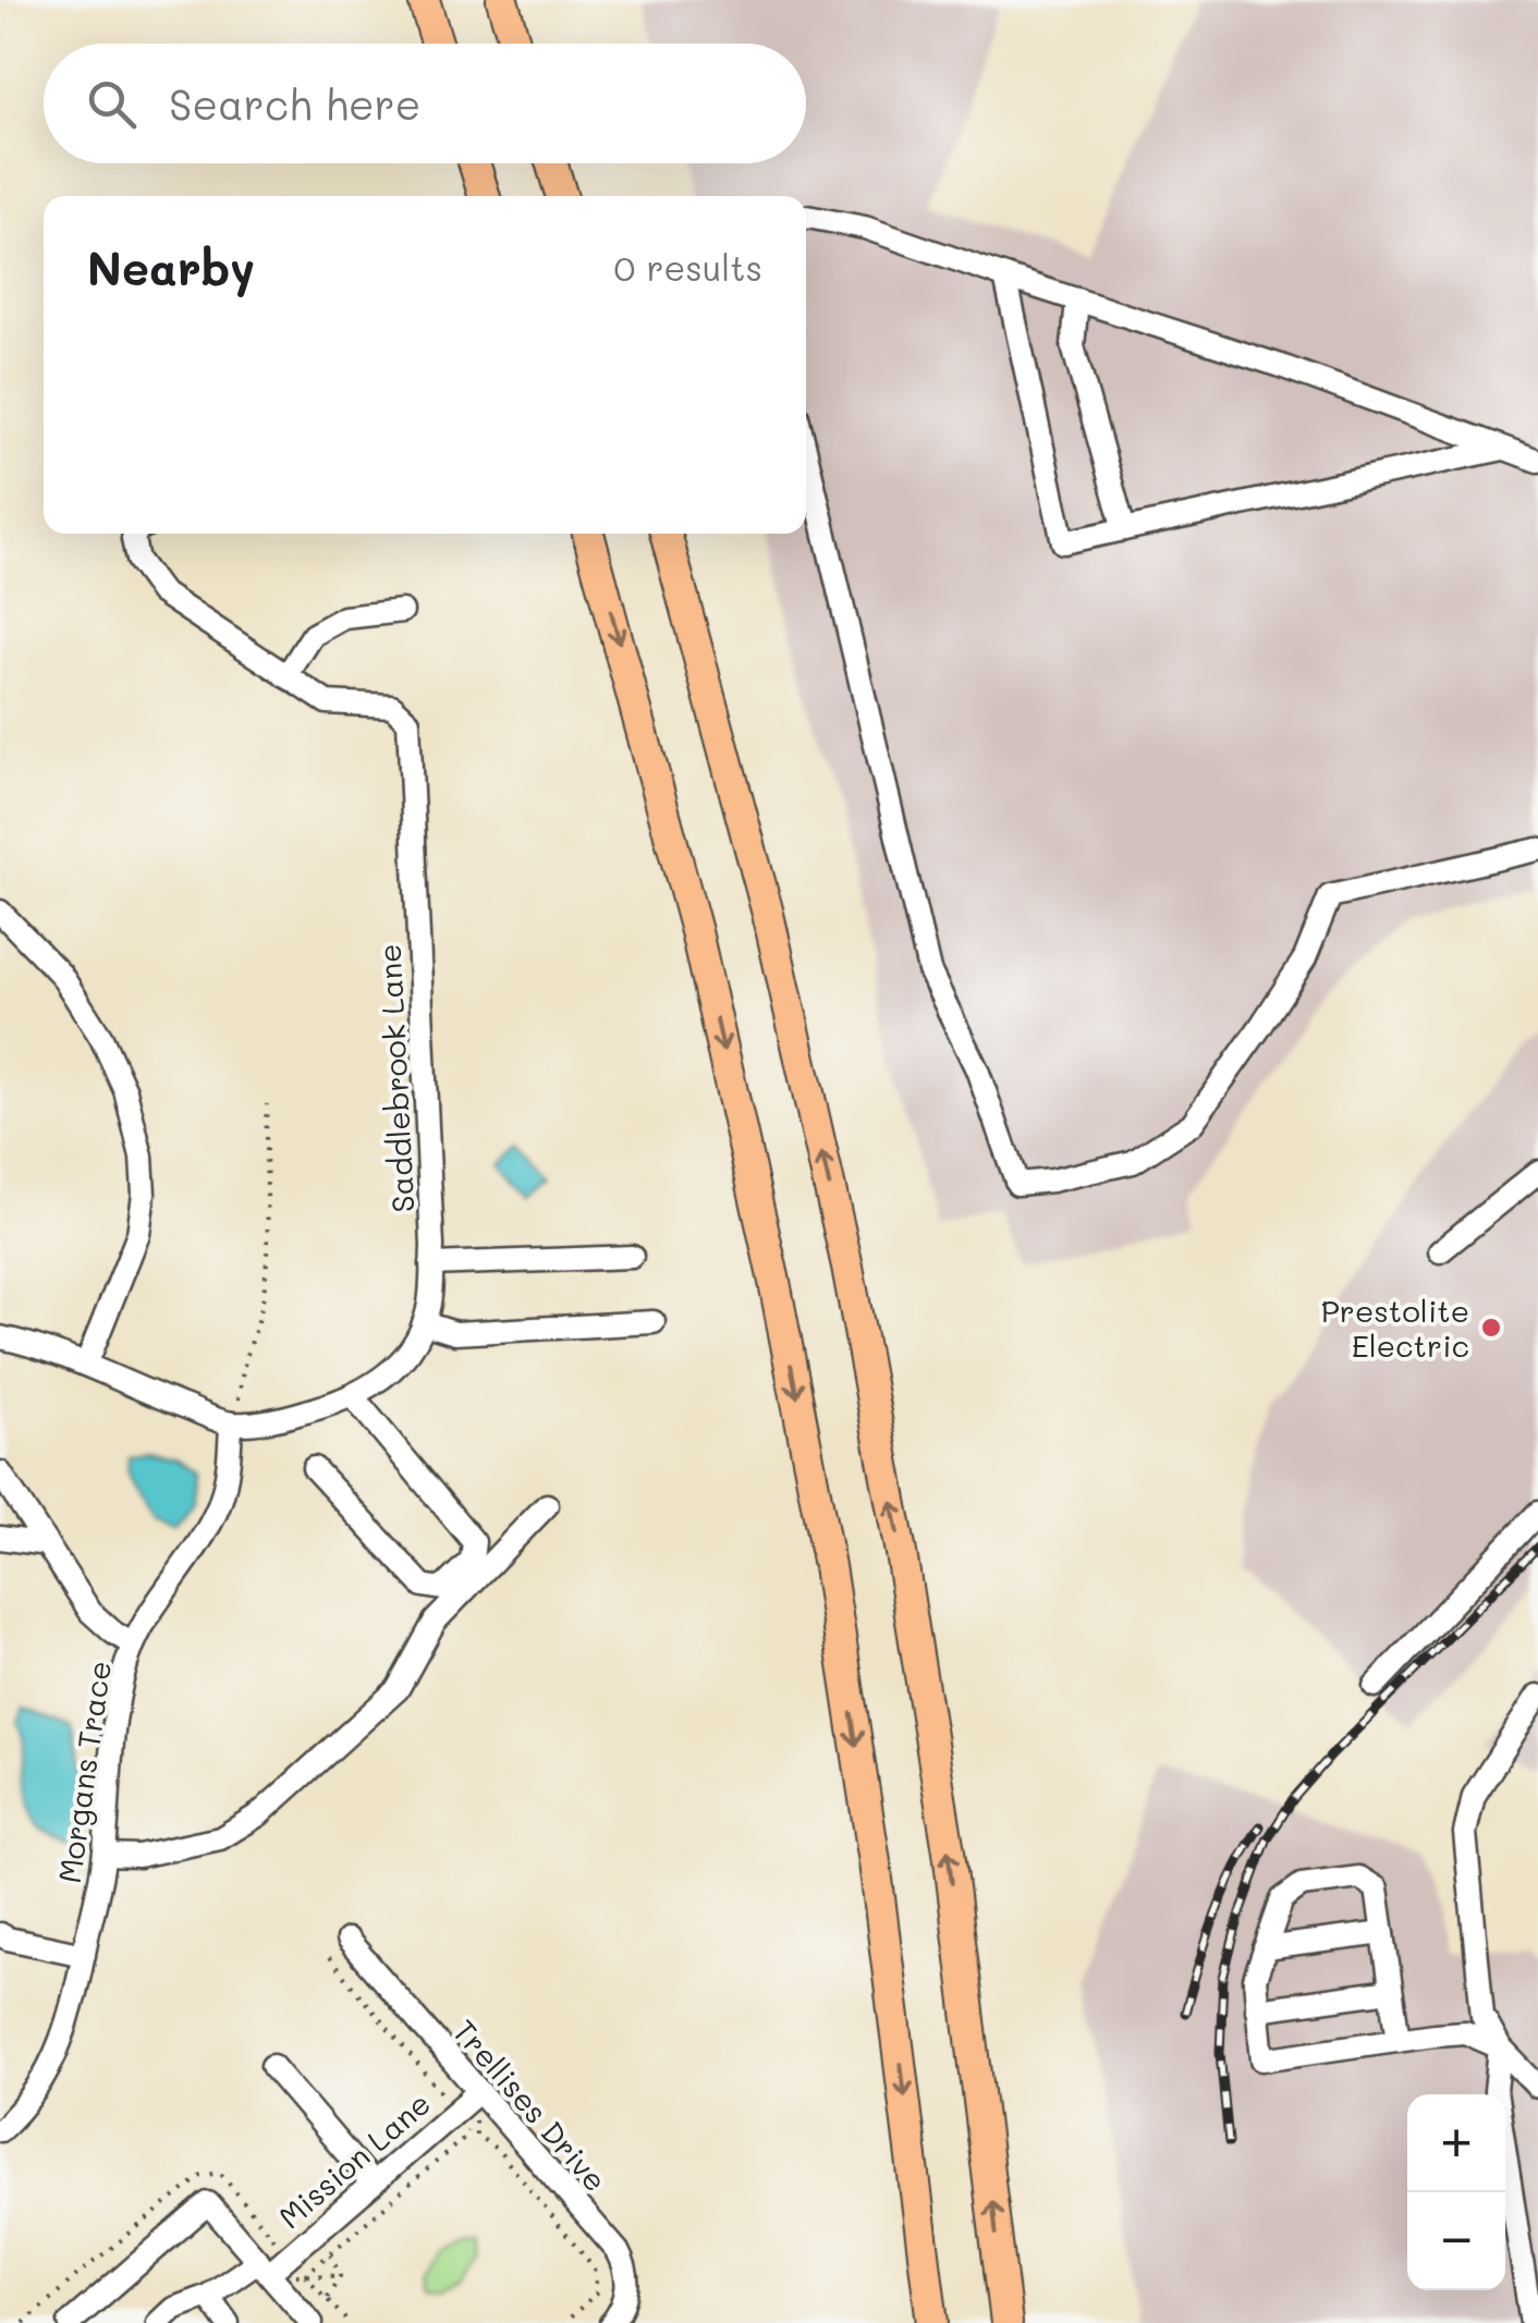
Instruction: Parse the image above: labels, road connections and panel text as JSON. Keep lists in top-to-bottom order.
{
  "streets": {
    "street": [
      "Saddlebrook Lane",
      "Morgans Trace",
      "Trellises Drive",
      "Mission Lane"
    ]
  },
  "crossings": [
    ["Saddlebrook Lane", "Morgans Trace"],
    ["Trellises Drive", "Mission Lane"]
  ],
  "places": ["Prestolite Electric"],
  "page": {
    "search": "Search here",
    "heading": ["Nearby", "0 results"],
    "map_buttons": ["+", "−"]
  }
}
